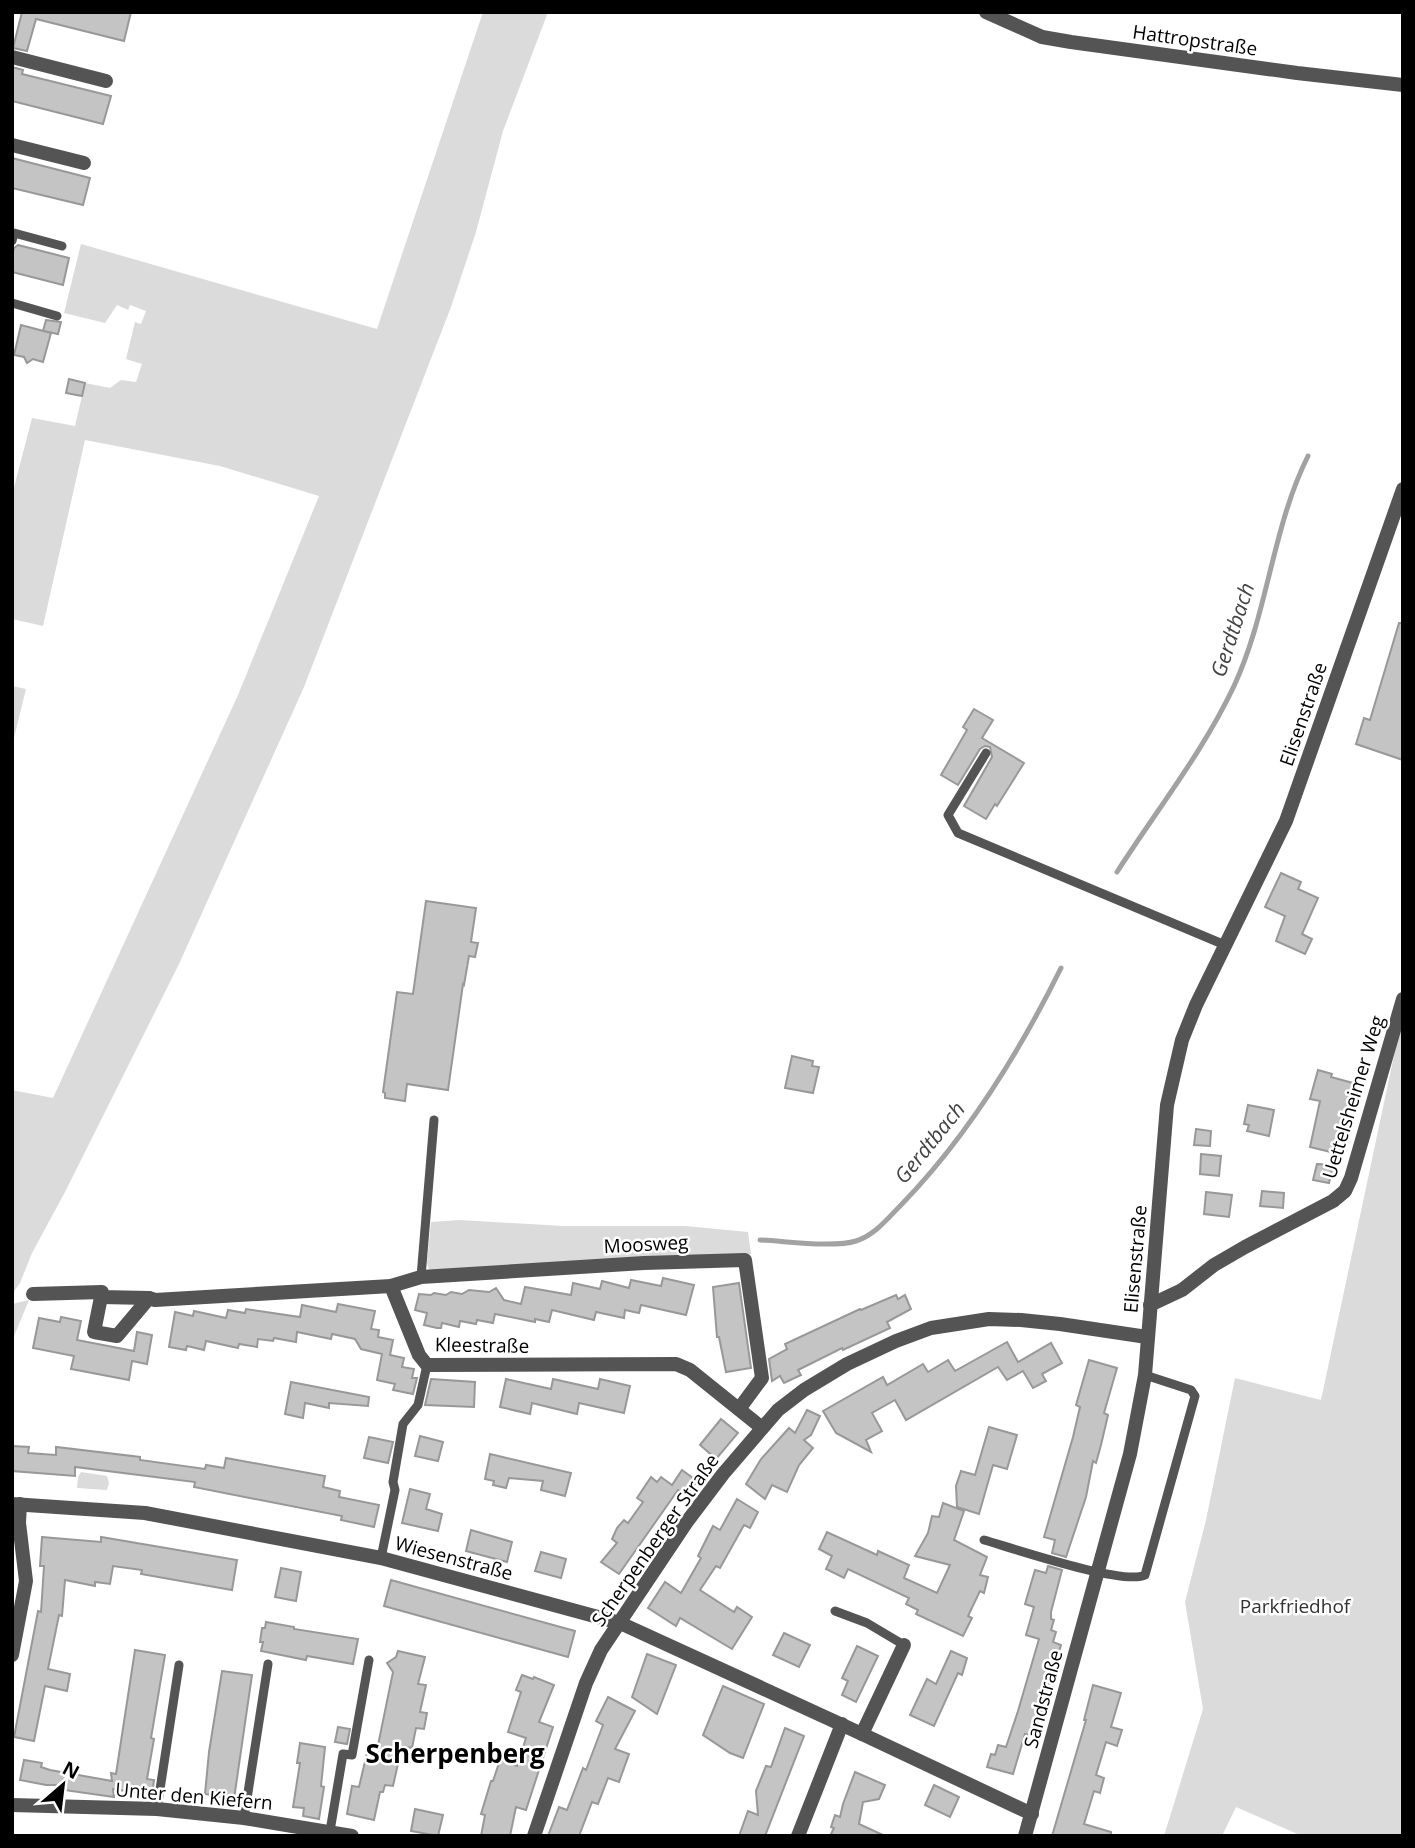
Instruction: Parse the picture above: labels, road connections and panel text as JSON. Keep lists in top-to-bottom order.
{
  "streets": {
    "street": [
      "Hattropstraße",
      "Elisenstraße",
      "Uettelsheimer Weg",
      "Moosweg",
      "Kleestraße",
      "Scherpenberger Straße",
      "Wiesenstraße",
      "Sandstraße",
      "Unter den Kiefern"
    ]
  },
  "crossings": [
    ["Elisenstraße", "Uettelsheimer Weg"],
    ["Elisenstraße", "Scherpenberger Straße"],
    ["Elisenstraße", "Sandstraße"],
    ["Moosweg", "Kleestraße"],
    ["Kleestraße", "Scherpenberger Straße"],
    ["Scherpenberger Straße", "Wiesenstraße"],
    ["Scherpenberger Straße", "Sandstraße"],
    ["Wiesenstraße", "Sandstraße"]
  ],
  "districts": ["Scherpenberg"],
  "water": ["Gerdtbach"],
  "parks": ["Parkfriedhof"],
  "north": "top right"
}
